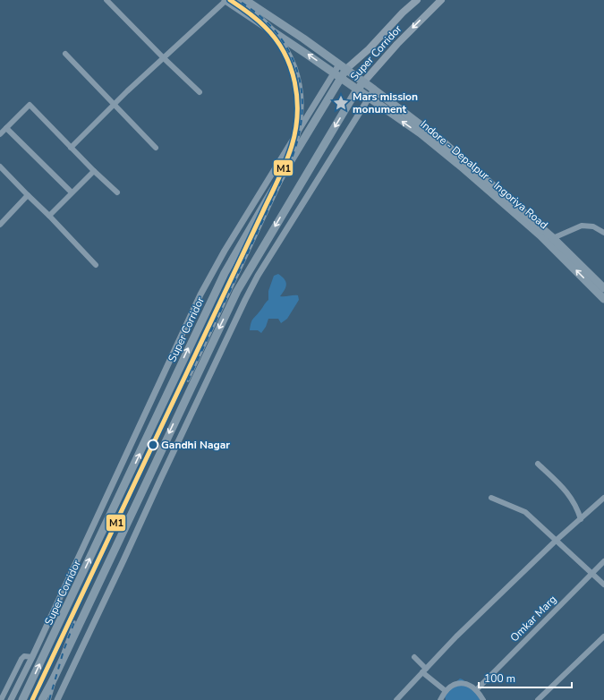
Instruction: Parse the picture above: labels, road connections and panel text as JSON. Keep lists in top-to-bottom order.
{
  "streets": {
    "main road": ["Super Corridor", "Indore - Depalpur - Ingoriya Road"],
    "street": ["Omkar Marg"]
  },
  "crossings": [
    ["Super Corridor", "Indore - Depalpur - Ingoriya Road"]
  ],
  "places": {
    "place": ["Mars mission monument"],
    "other": ["Gandhi Nagar"]
  },
  "lines": ["transit line M1"],
  "scale_bar": "100 m"
}
